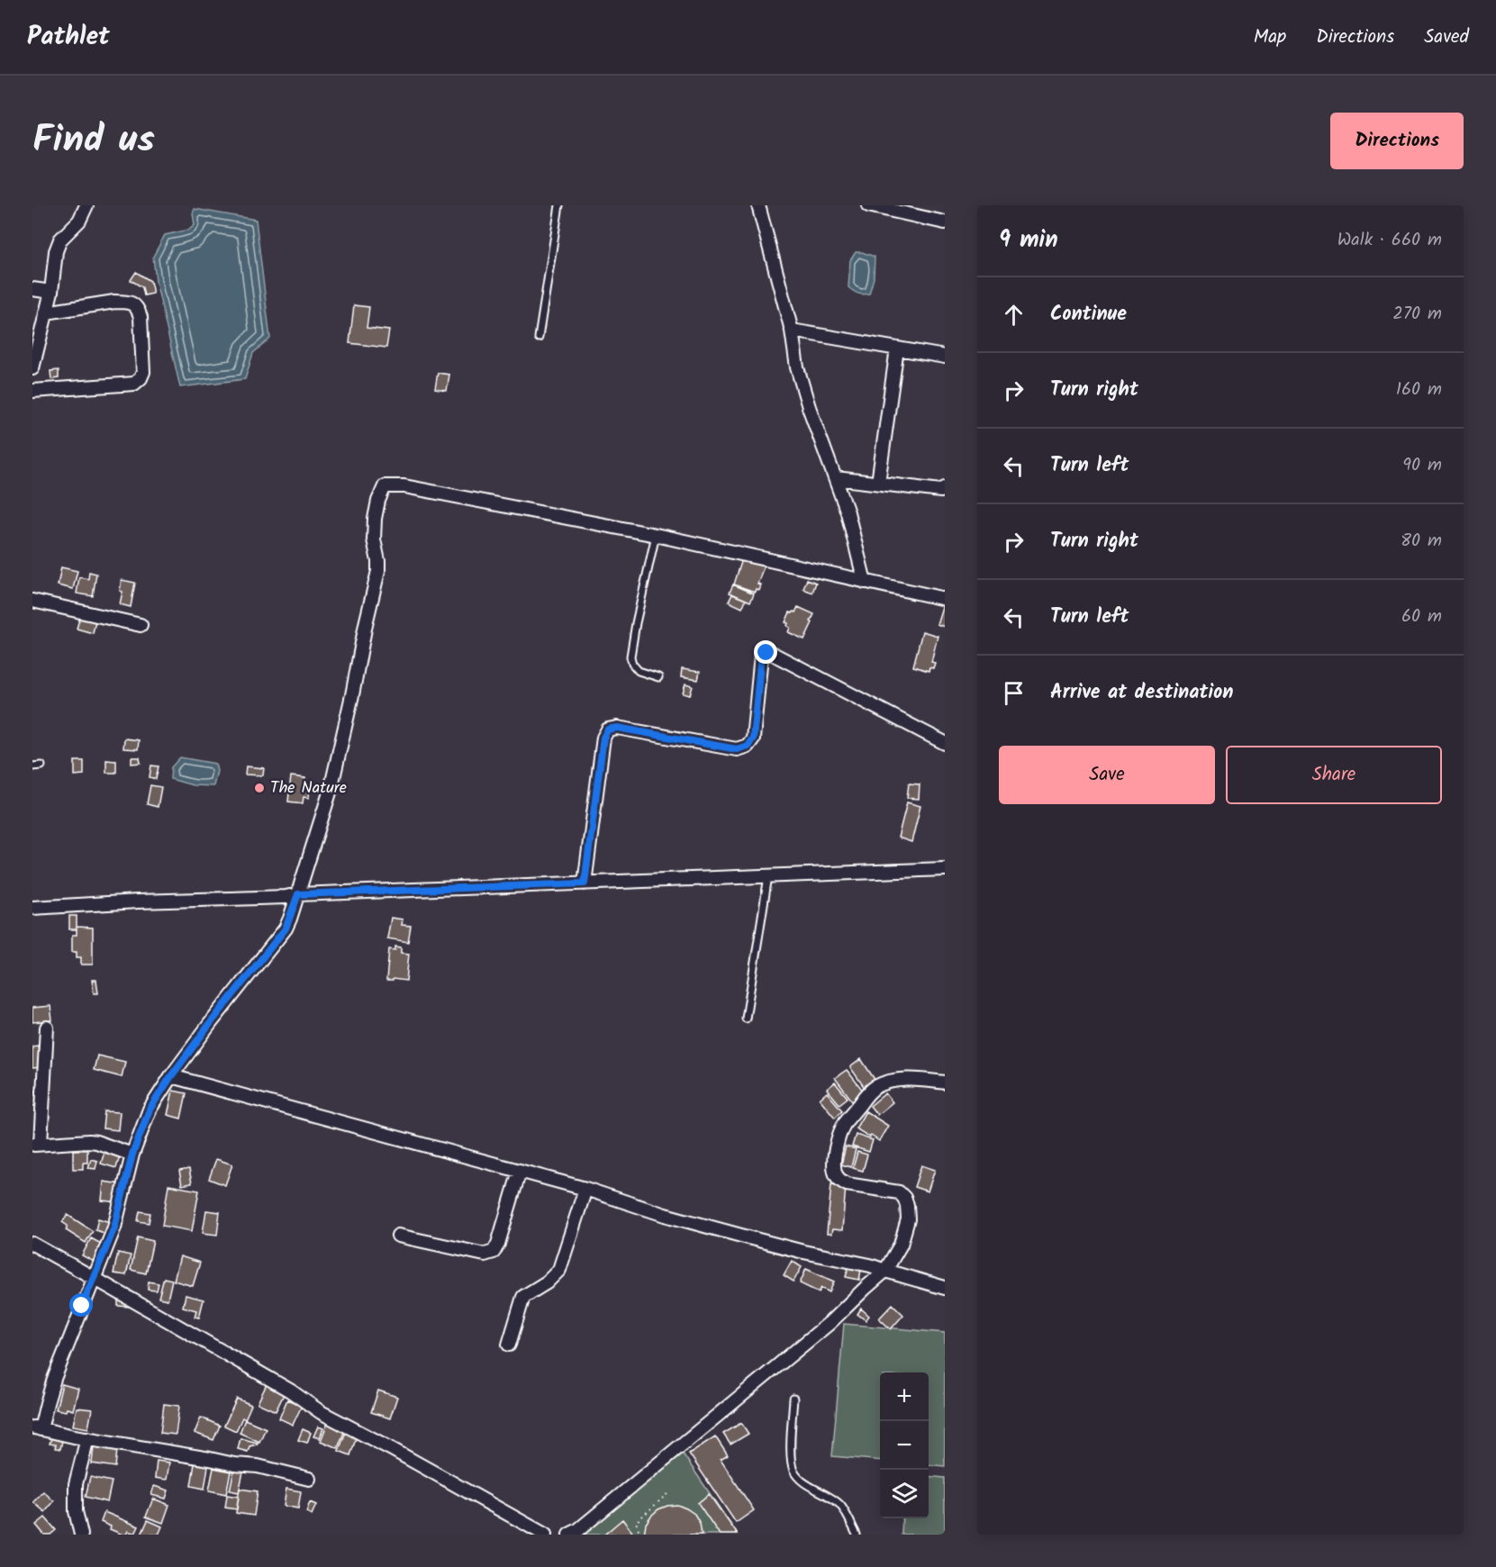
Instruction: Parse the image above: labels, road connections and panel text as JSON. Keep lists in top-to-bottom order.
{
  "places": ["The Nature"],
  "page": {
    "header": "Pathlet",
    "nav": ["Map", "Directions", "Saved"],
    "title": "Find us",
    "buttons": [
      "Directions",
      ["Save", "Share"]
    ],
    "heading": ["9 min", "Walk · 660 m"],
    "list": [
      ["Continue", "270 m"],
      ["Turn right", "160 m"],
      ["Turn left", "90 m"],
      ["Turn right", "80 m"],
      ["Turn left", "60 m"],
      "Arrive at destination"
    ],
    "map_buttons": ["+", "−"]
  }
}
